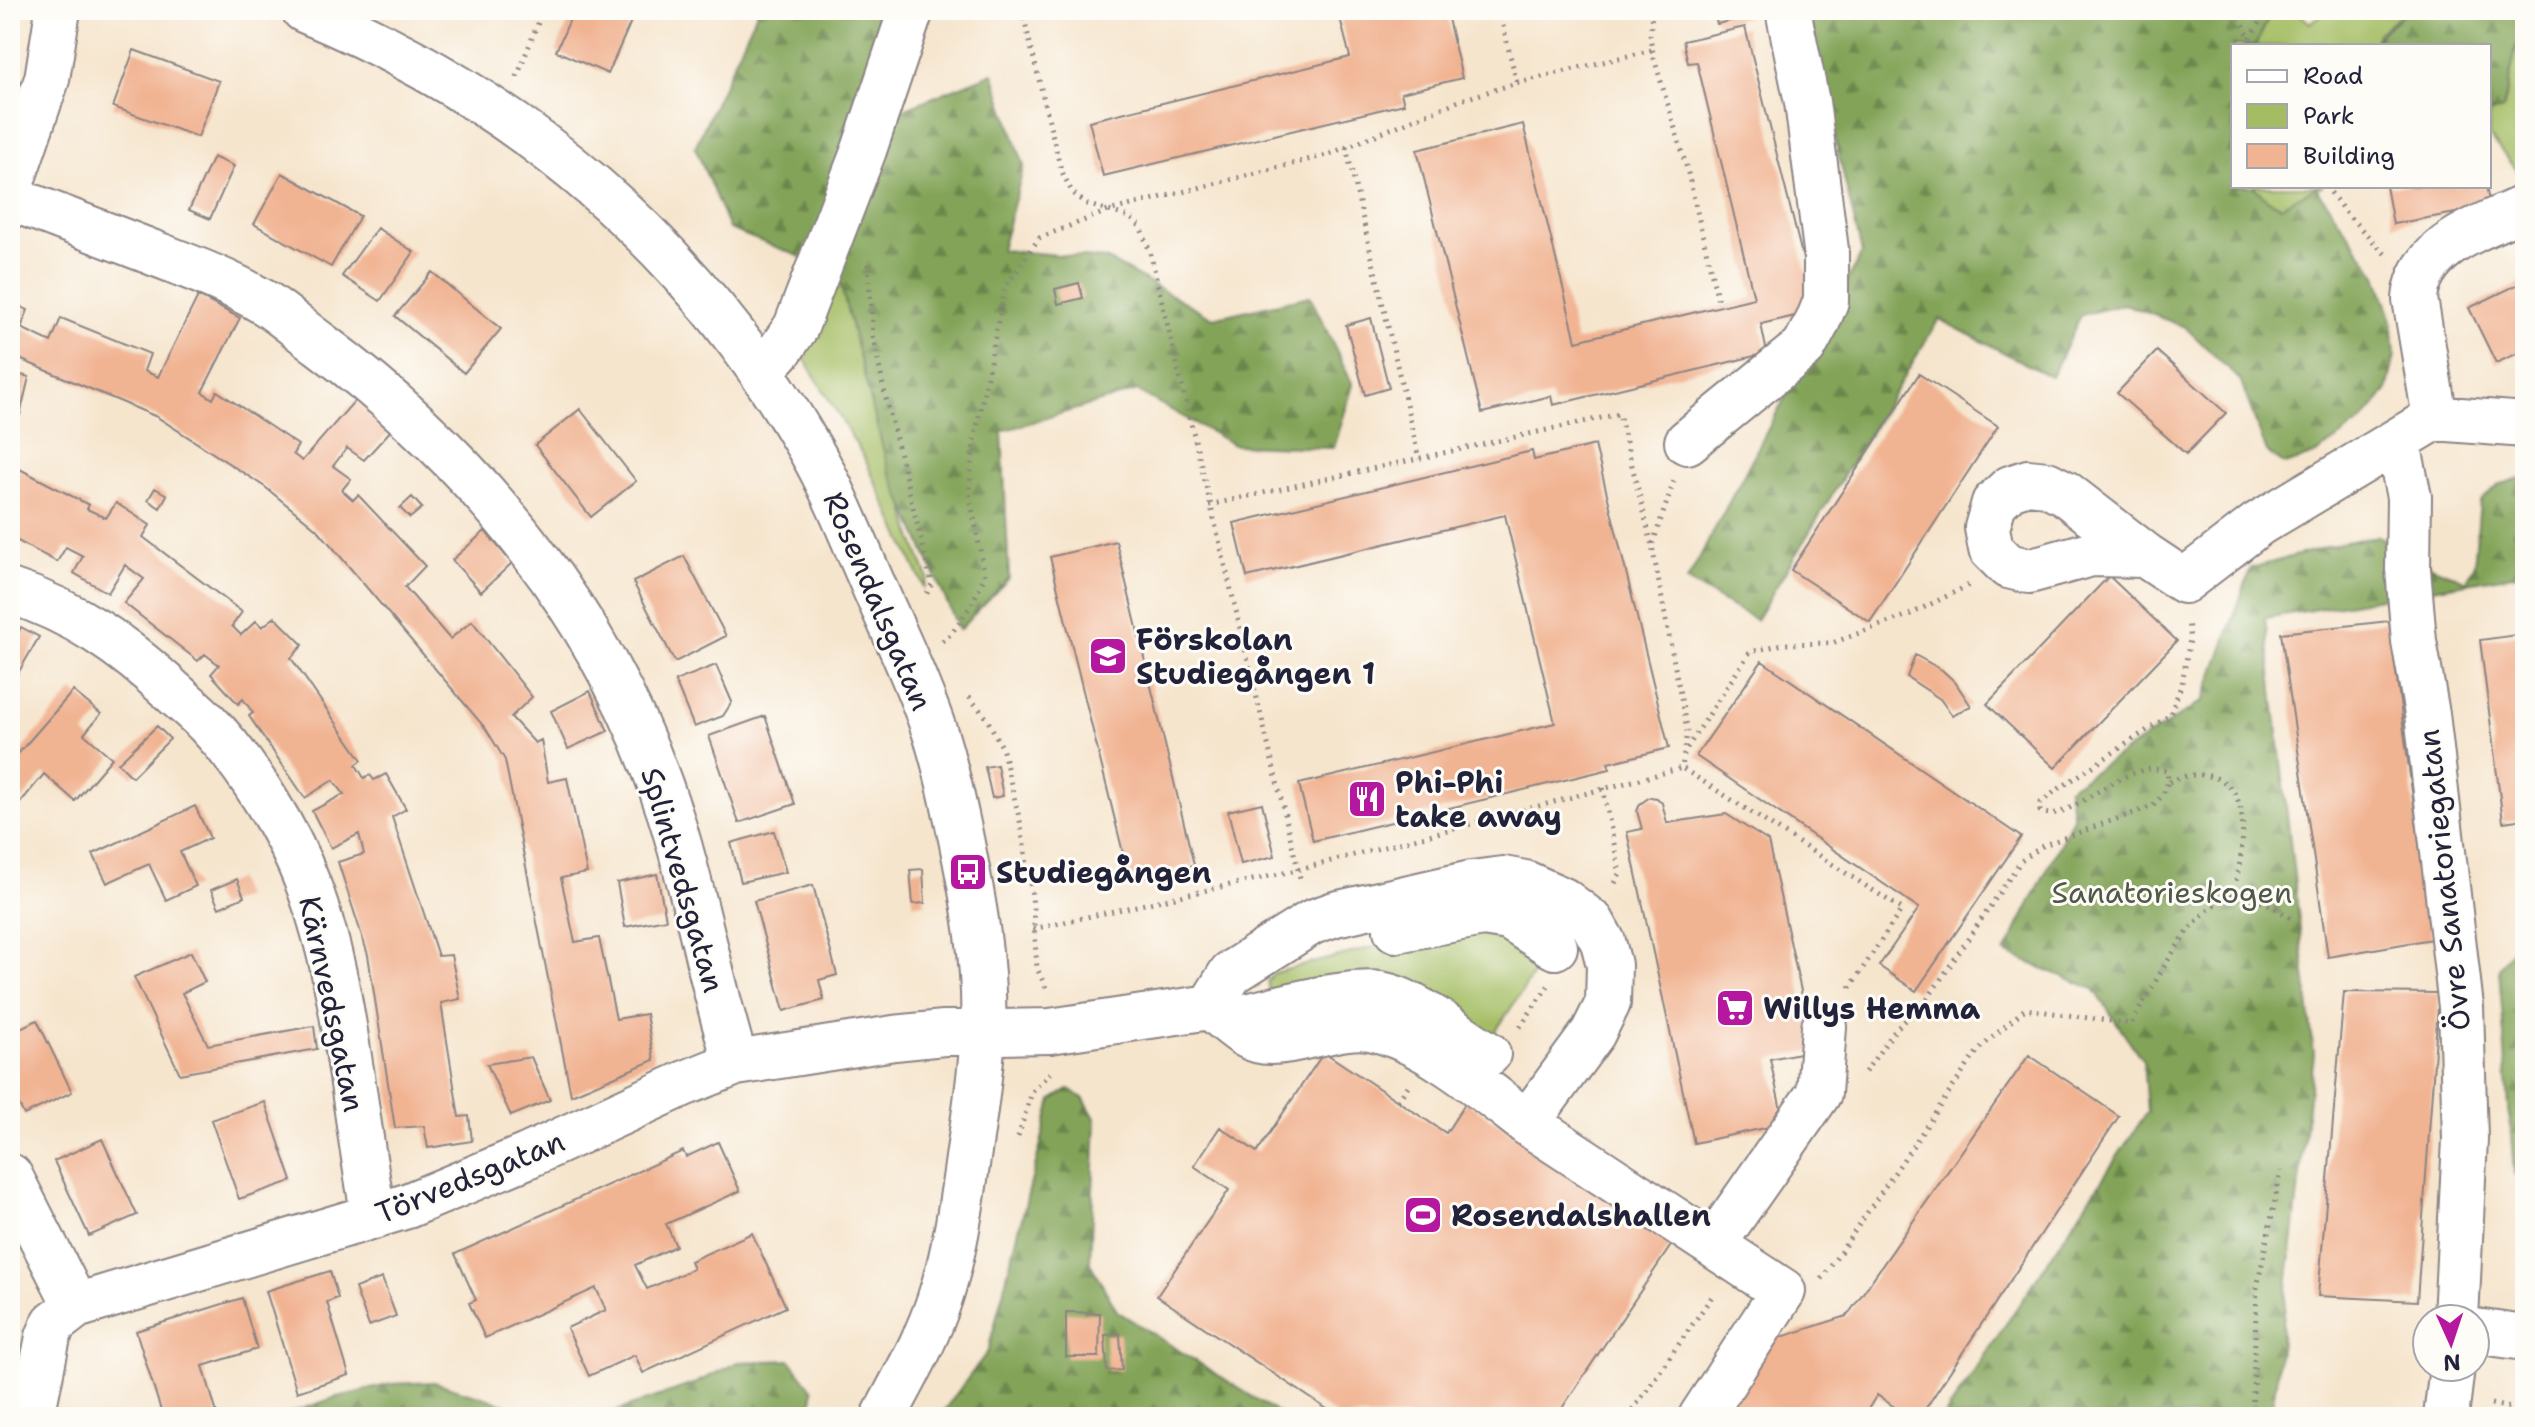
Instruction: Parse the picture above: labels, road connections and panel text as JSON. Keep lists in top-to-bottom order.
{
  "streets": {
    "street": [
      "Rosendalsgatan",
      "Splintvedsgatan",
      "Övre Sanatoriegatan",
      "Kärnvedsgatan",
      "Törvedsgatan"
    ]
  },
  "crossings": [
    ["Rosendalsgatan", "Törvedsgatan"],
    ["Splintvedsgatan", "Törvedsgatan"],
    ["Kärnvedsgatan", "Törvedsgatan"]
  ],
  "parks": ["Sanatorieskogen"],
  "places": {
    "school or university": ["Förskolan Studiegången 1"],
    "restaurant": ["Phi-Phi take away"],
    "bus stop": ["Studiegången"],
    "supermarket": ["Willys Hemma"],
    "sports": ["Rosendalshallen"]
  },
  "legend": ["Road", "Park", "Building"],
  "north": "bottom"
}
